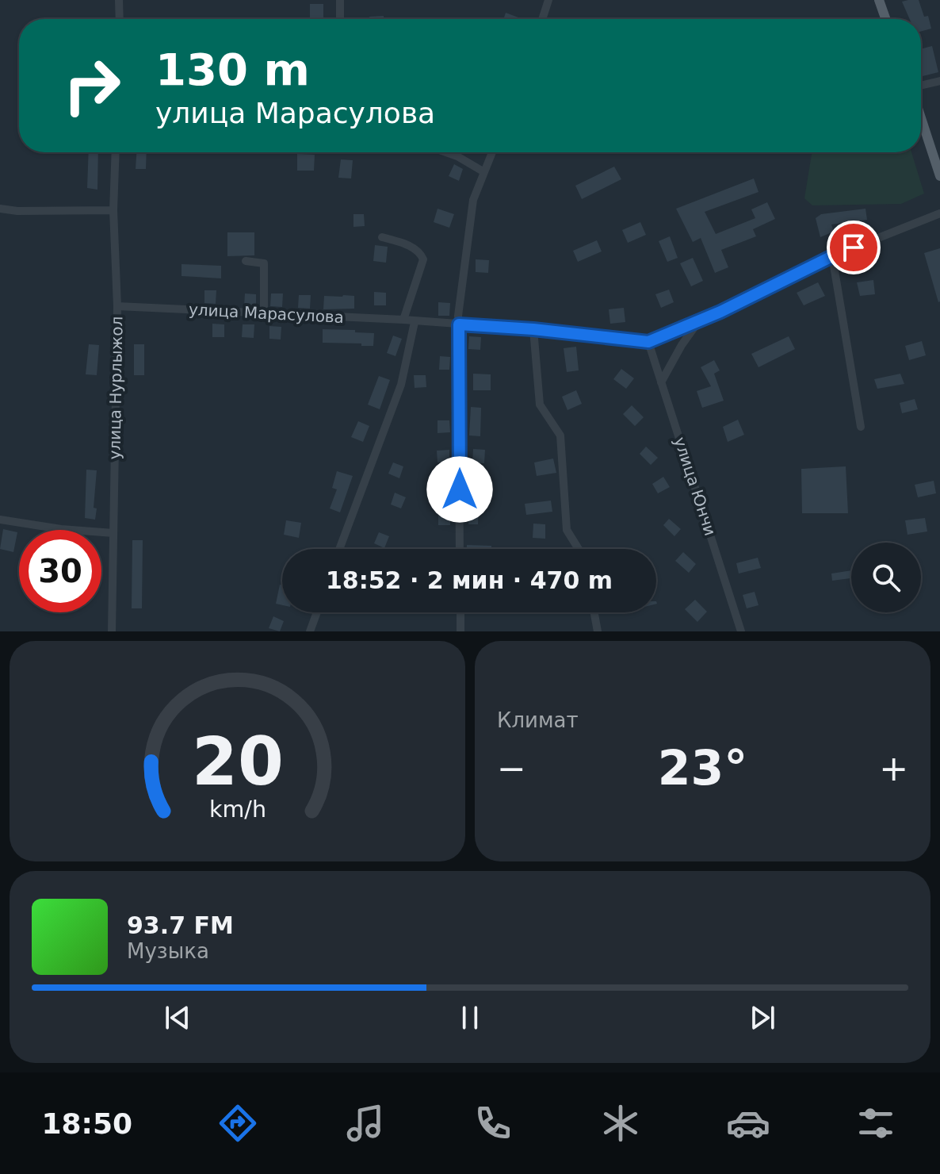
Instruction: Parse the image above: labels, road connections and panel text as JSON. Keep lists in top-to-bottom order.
{
  "streets": {
    "street": ["улица Марасулова", "улица Нурлыжол", "улица Юнчи"]
  },
  "crossings": [
    ["улица Марасулова", "улица Нурлыжол"],
    ["улица Марасулова", "улица Юнчи"]
  ],
  "page": {
    "turn": ["130 m", "улица Марасулова"],
    "limit": "30",
    "trip": "18:52 · 2 мин · 470 m",
    "tile": "Климат",
    "heat": ["−", "23°", "+"],
    "song": ["93.7 FM", "Музыка"],
    "tabs": "18:50",
    "gauge": ["20", "km/h"]
  }
}
